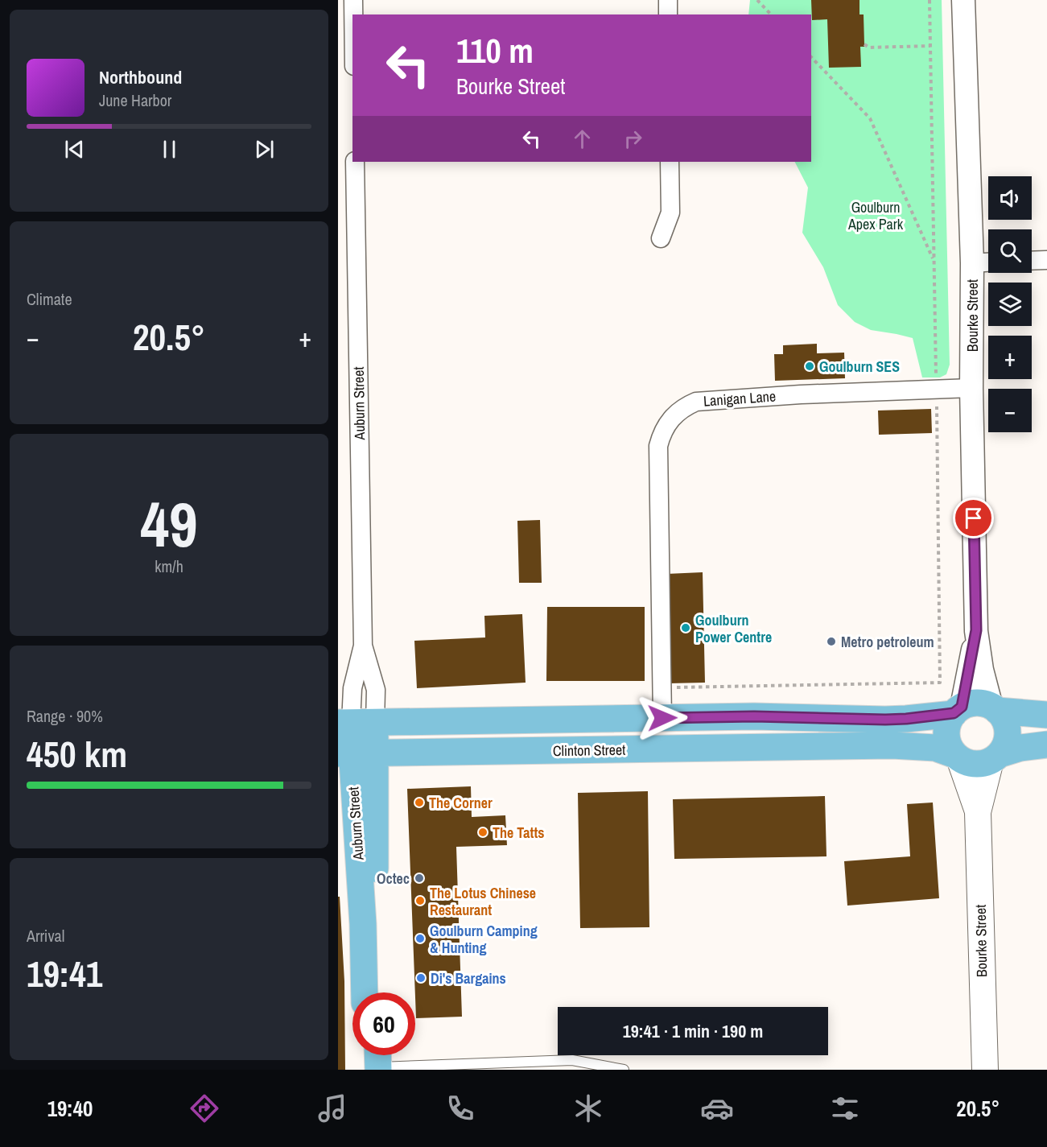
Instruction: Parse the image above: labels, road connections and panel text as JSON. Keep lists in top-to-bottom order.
{
  "streets": {
    "main road": ["Bourke Street", "Auburn Street", "Clinton Street"],
    "street": ["Lanigan Lane"]
  },
  "crossings": [
    ["Bourke Street", "Lanigan Lane"],
    ["Bourke Street", "Clinton Street"],
    ["Auburn Street", "Clinton Street"]
  ],
  "parks": ["Goulburn Apex Park"],
  "places": [
    "Goulburn SES",
    "Goulburn Power Centre",
    "Metro petroleum",
    "The Corner",
    "The Tatts",
    "Octec",
    "The Lotus Chinese Restaurant",
    "Goulburn Camping & Hunting",
    "Di's Bargains"
  ],
  "page": {
    "turn": ["110 m", "Bourke Street"],
    "song": ["Northbound", "June Harbor"],
    "map_buttons": ["+", "−"],
    "tile": [
      "Climate",
      ["49", "km/h"],
      ["Range · 90%", "450 km"],
      ["Arrival", "19:41"]
    ],
    "heat": ["−", "20.5°", "+"],
    "limit": "60",
    "trip": "19:41 · 1 min · 190 m",
    "tabs": ["19:40", "20.5°"]
  }
}
